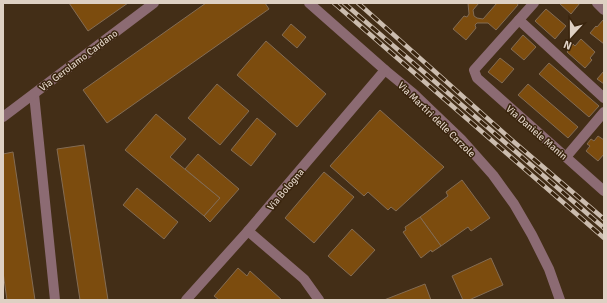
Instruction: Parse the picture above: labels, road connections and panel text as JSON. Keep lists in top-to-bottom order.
{
  "streets": {
    "street": [
      "Via Gerolamo Cardano",
      "Via Martiri delle Carzole",
      "Via Daniele Manin",
      "Via Bologna"
    ]
  },
  "crossings": [
    ["Via Martiri delle Carzole", "Via Bologna"]
  ],
  "north": "bottom"
}
